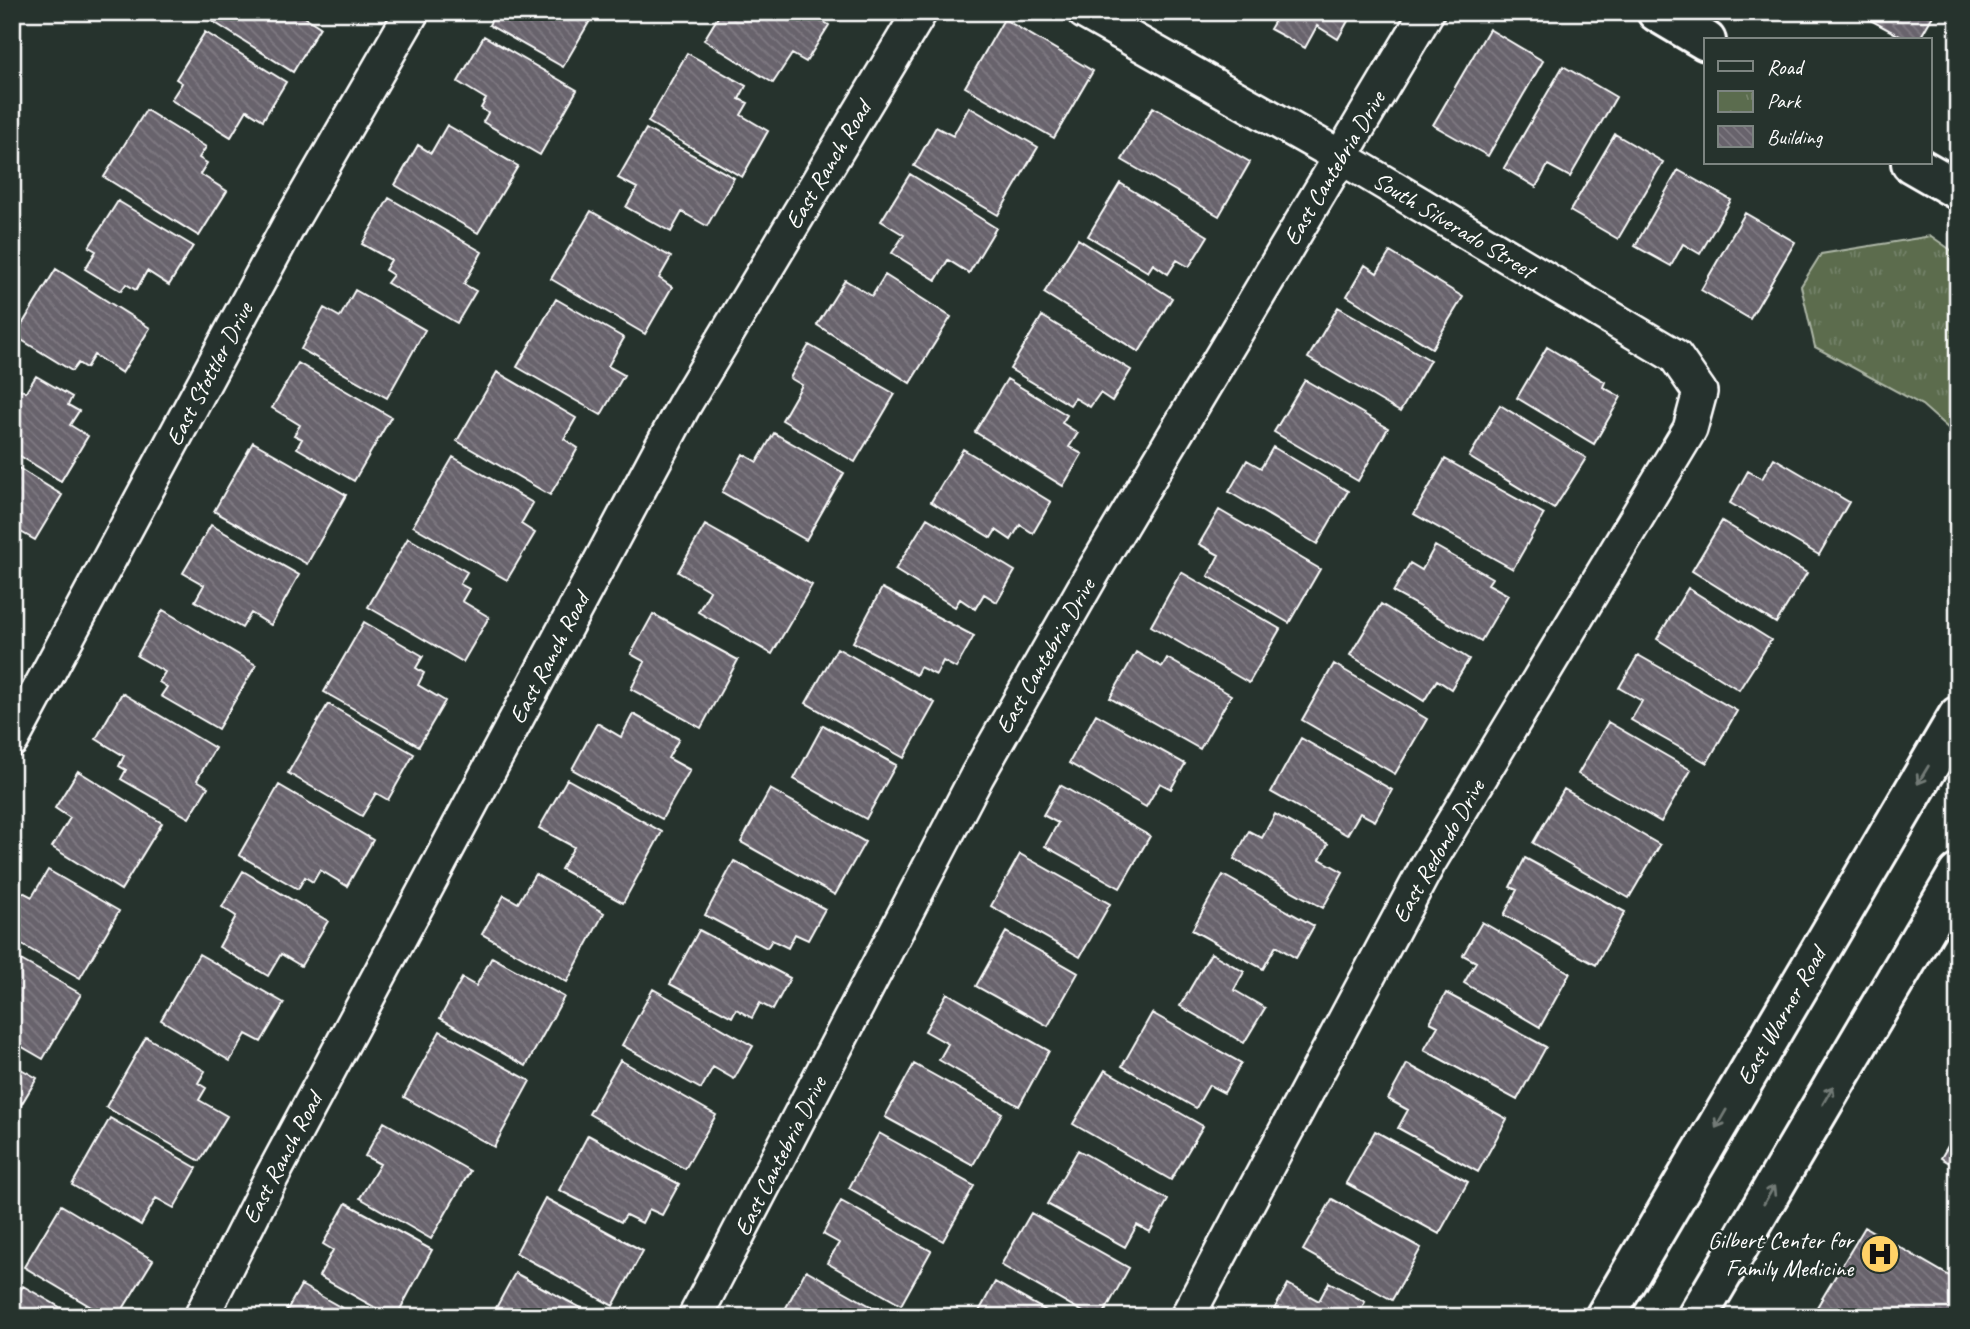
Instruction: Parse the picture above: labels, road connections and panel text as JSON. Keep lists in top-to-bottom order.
{
  "streets": {
    "main road": ["East Warner Road"],
    "street": [
      "East Ranch Road",
      "East Cantebria Drive",
      "South Silverado Street",
      "East Stottler Drive",
      "East Redondo Drive"
    ]
  },
  "crossings": [
    ["East Cantebria Drive", "South Silverado Street"],
    ["South Silverado Street", "East Redondo Drive"]
  ],
  "places": {
    "hospital": ["Gilbert Center for Family Medicine"]
  },
  "legend": ["Road", "Park", "Building"]
}
